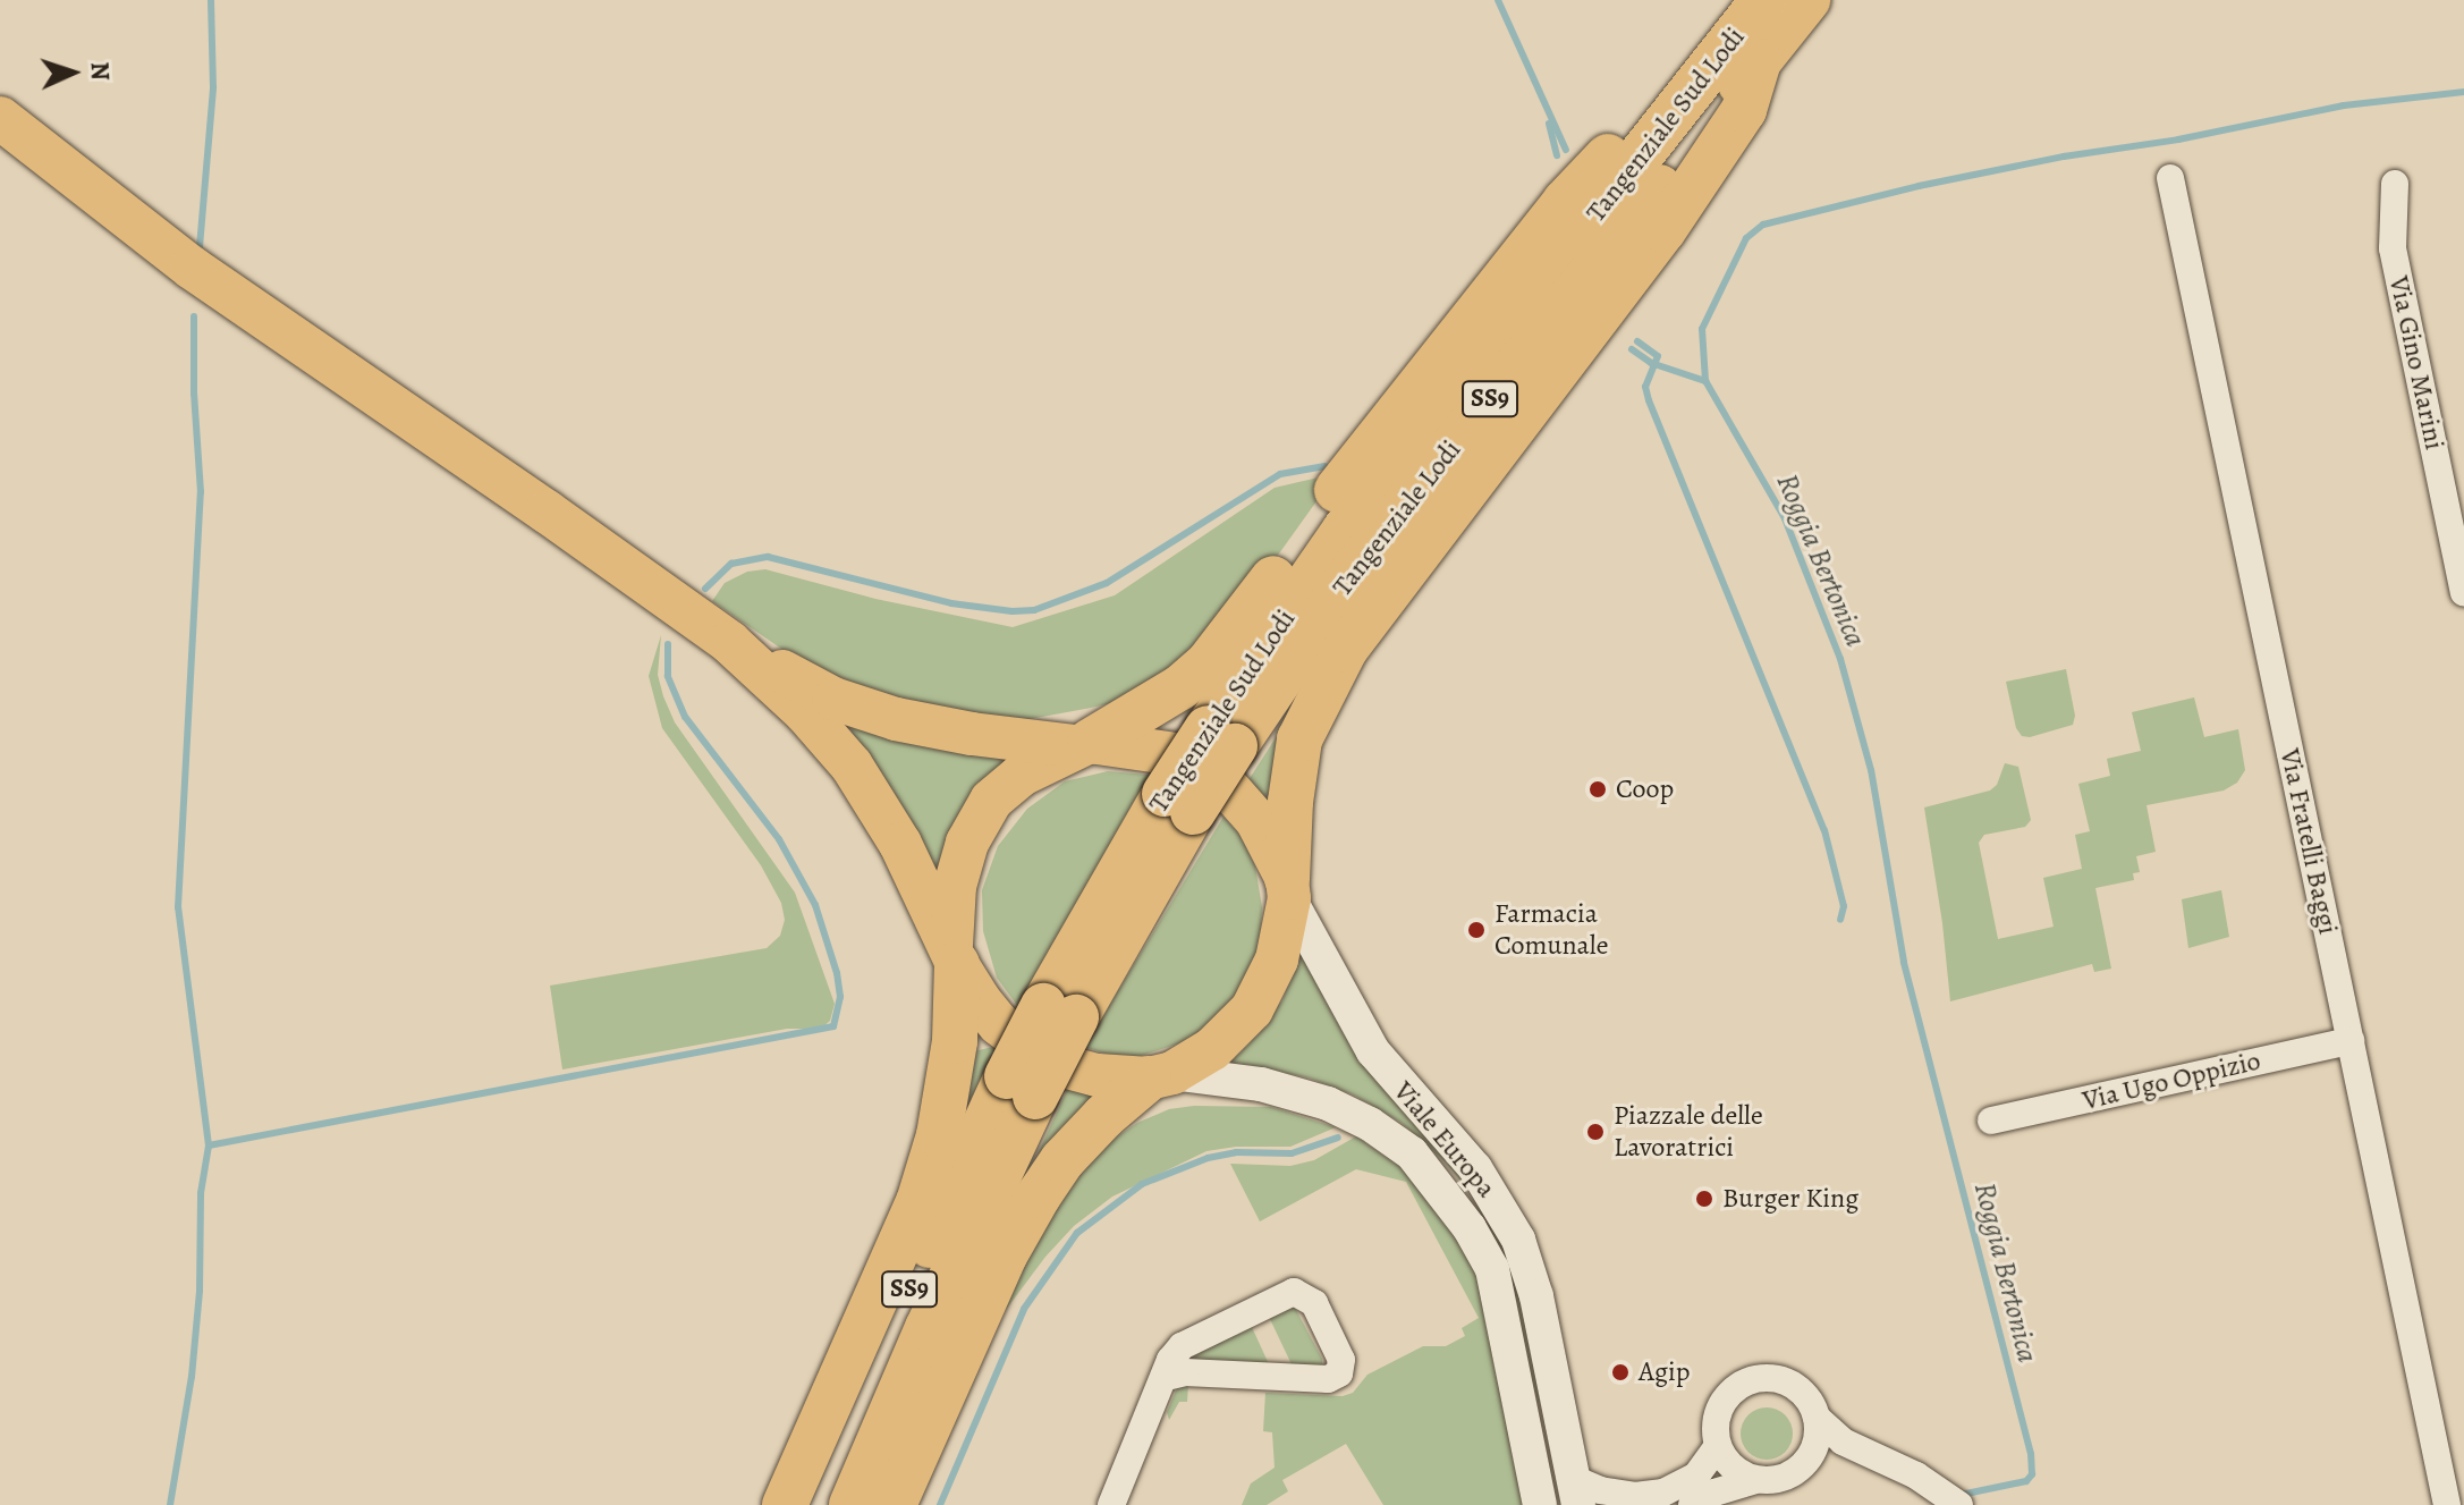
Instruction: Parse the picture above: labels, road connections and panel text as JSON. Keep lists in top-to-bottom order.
{
  "streets": {
    "highway": ["Tangenziale Sud Lodi", "SS9", "Tangenziale Lodi"],
    "street": [
      "Via Gino Marini",
      "Via Fratelli Baggi",
      "Via Ugo Oppizio",
      "Viale Europa"
    ]
  },
  "crossings": [
    ["Tangenziale Sud Lodi", "Tangenziale Lodi"],
    ["Via Fratelli Baggi", "Via Ugo Oppizio"]
  ],
  "water": ["Roggia Bertonica"],
  "places": [
    "Coop",
    "Farmacia Comunale",
    "Piazzale delle Lavoratrici",
    "Burger King",
    "Agip"
  ],
  "north": "right"
}
